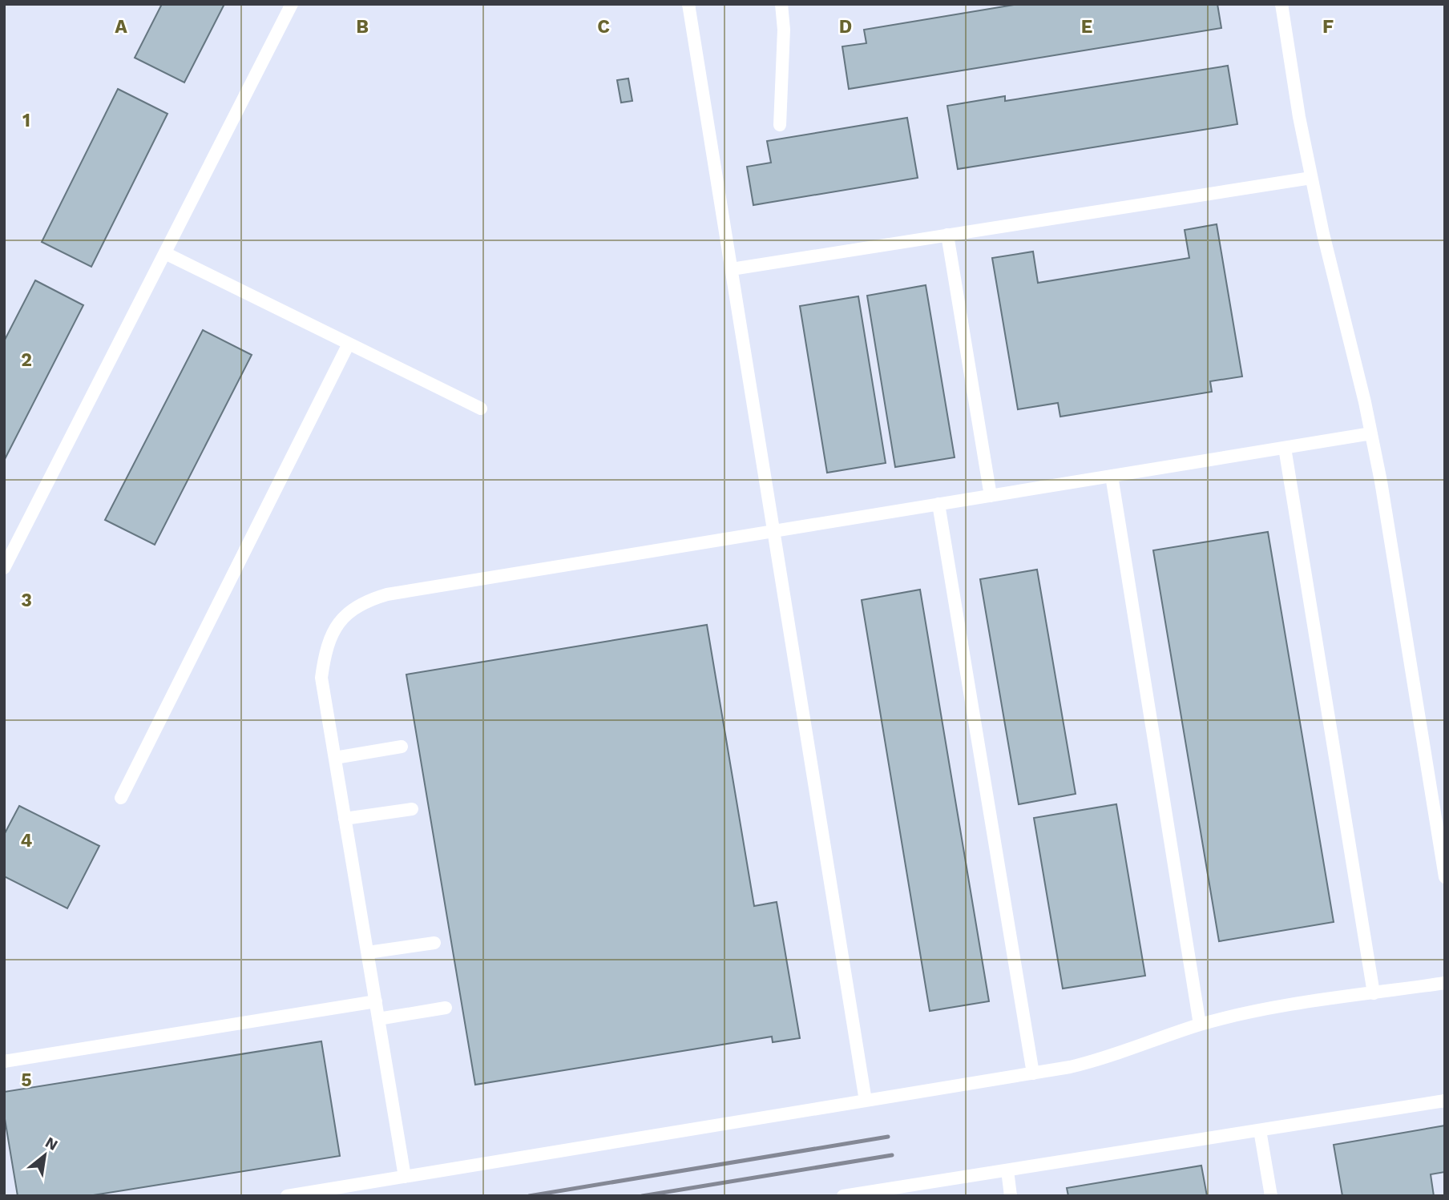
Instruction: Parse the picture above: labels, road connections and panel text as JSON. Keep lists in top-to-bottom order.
{
  "north": "top right",
  "grid": {
    "columns": [
      "A",
      "B",
      "C",
      "D",
      "E",
      "F"
    ],
    "rows": [
      "1",
      "2",
      "3",
      "4",
      "5"
    ]
  }
}
